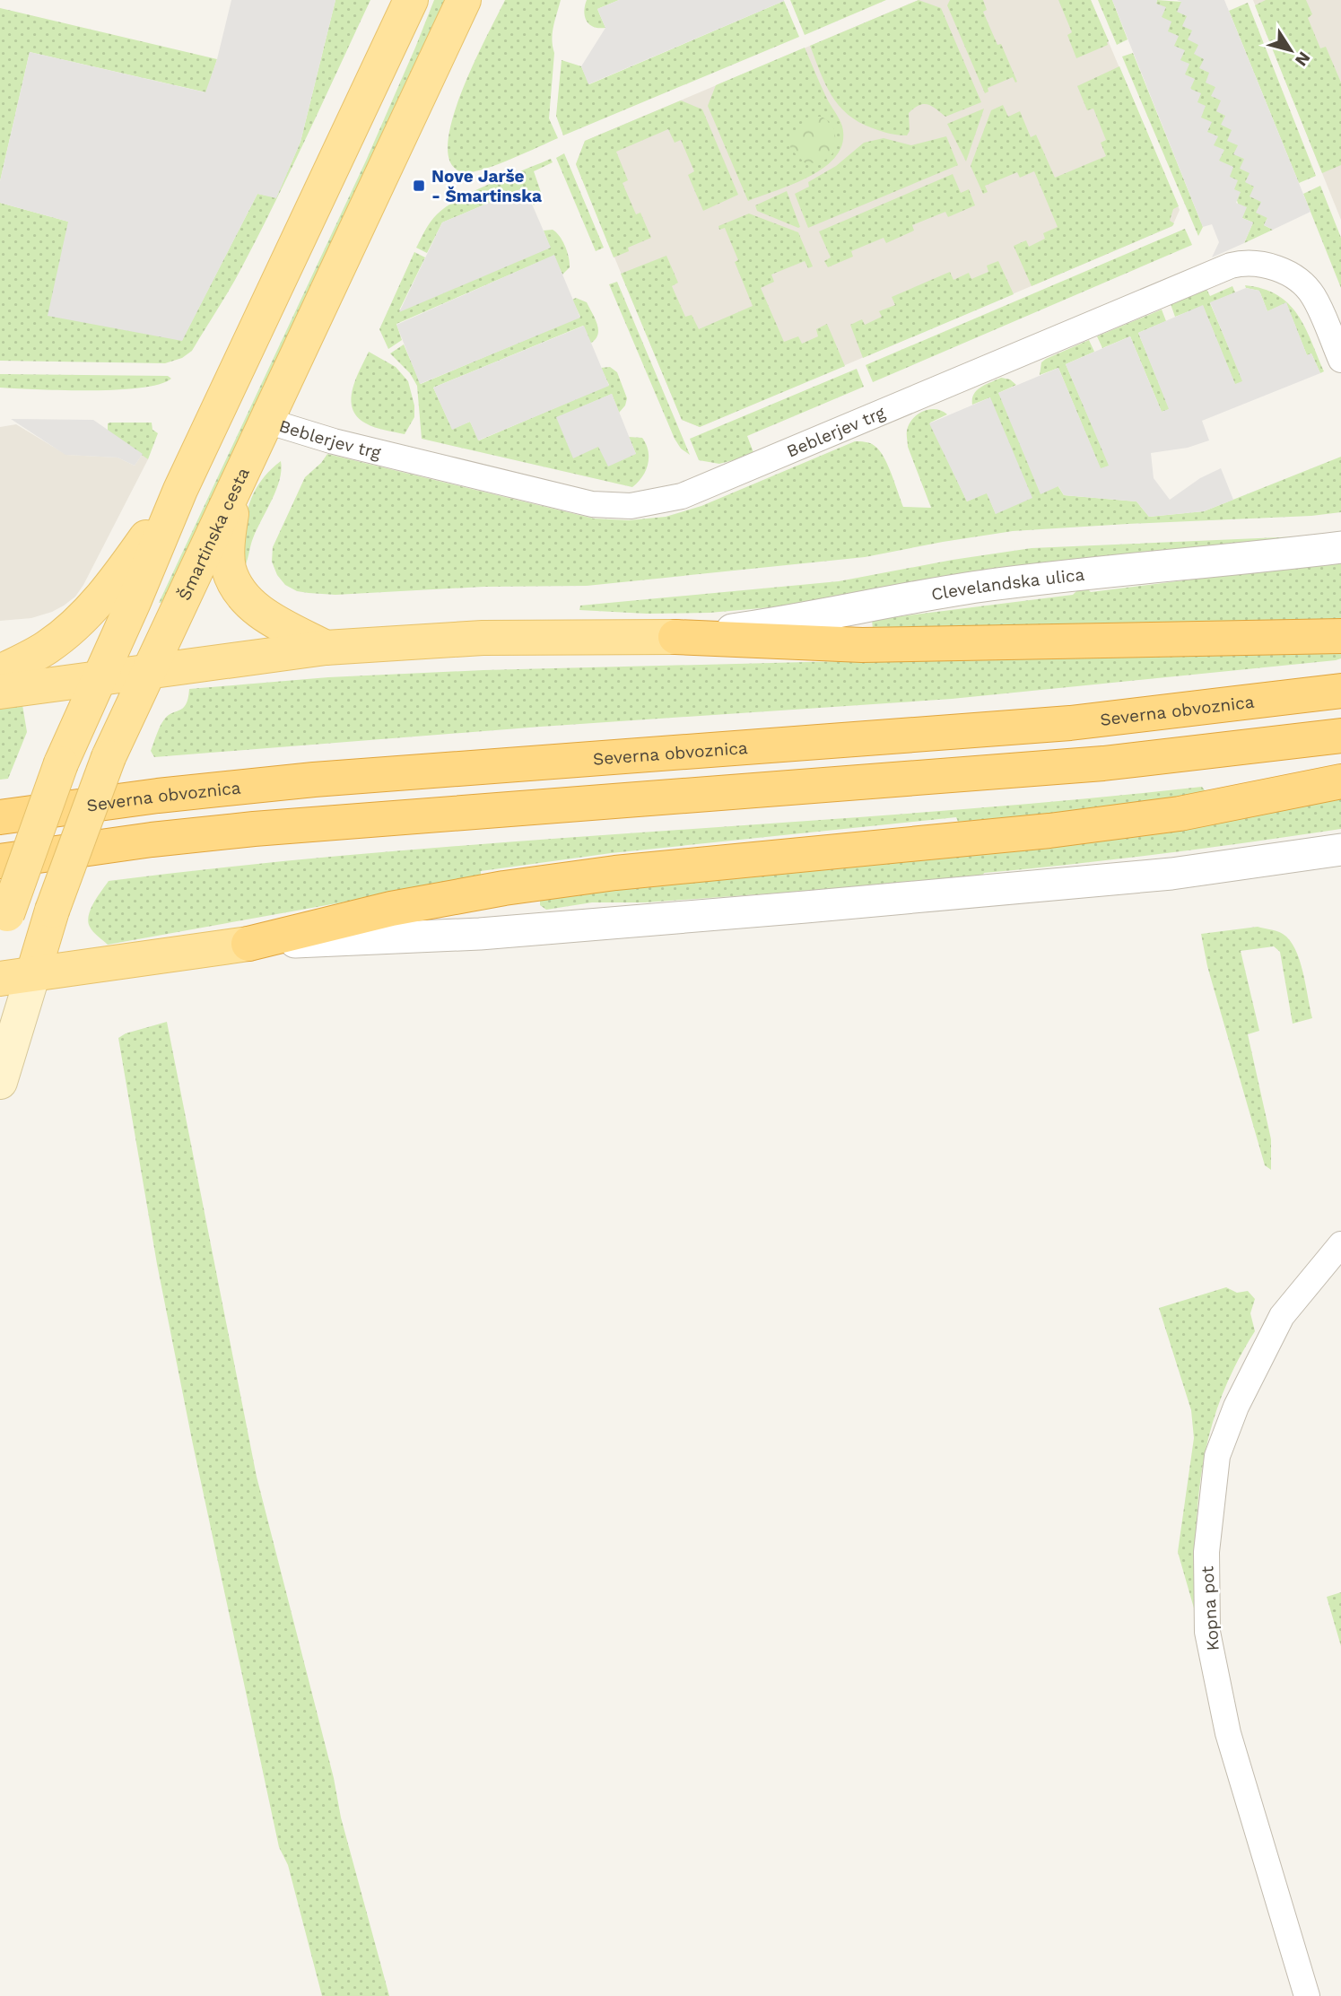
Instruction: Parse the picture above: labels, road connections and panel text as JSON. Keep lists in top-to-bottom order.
{
  "streets": {
    "highway": ["Severna obvoznica"],
    "main road": ["Šmartinska cesta"],
    "street": ["Beblerjev trg", "Clevelandska ulica", "Kopna pot"]
  },
  "crossings": [
    ["Beblerjev trg", "Šmartinska cesta"]
  ],
  "places": {
    "transit": ["Nove Jarše - Šmartinska"]
  },
  "north": "bottom right"
}
